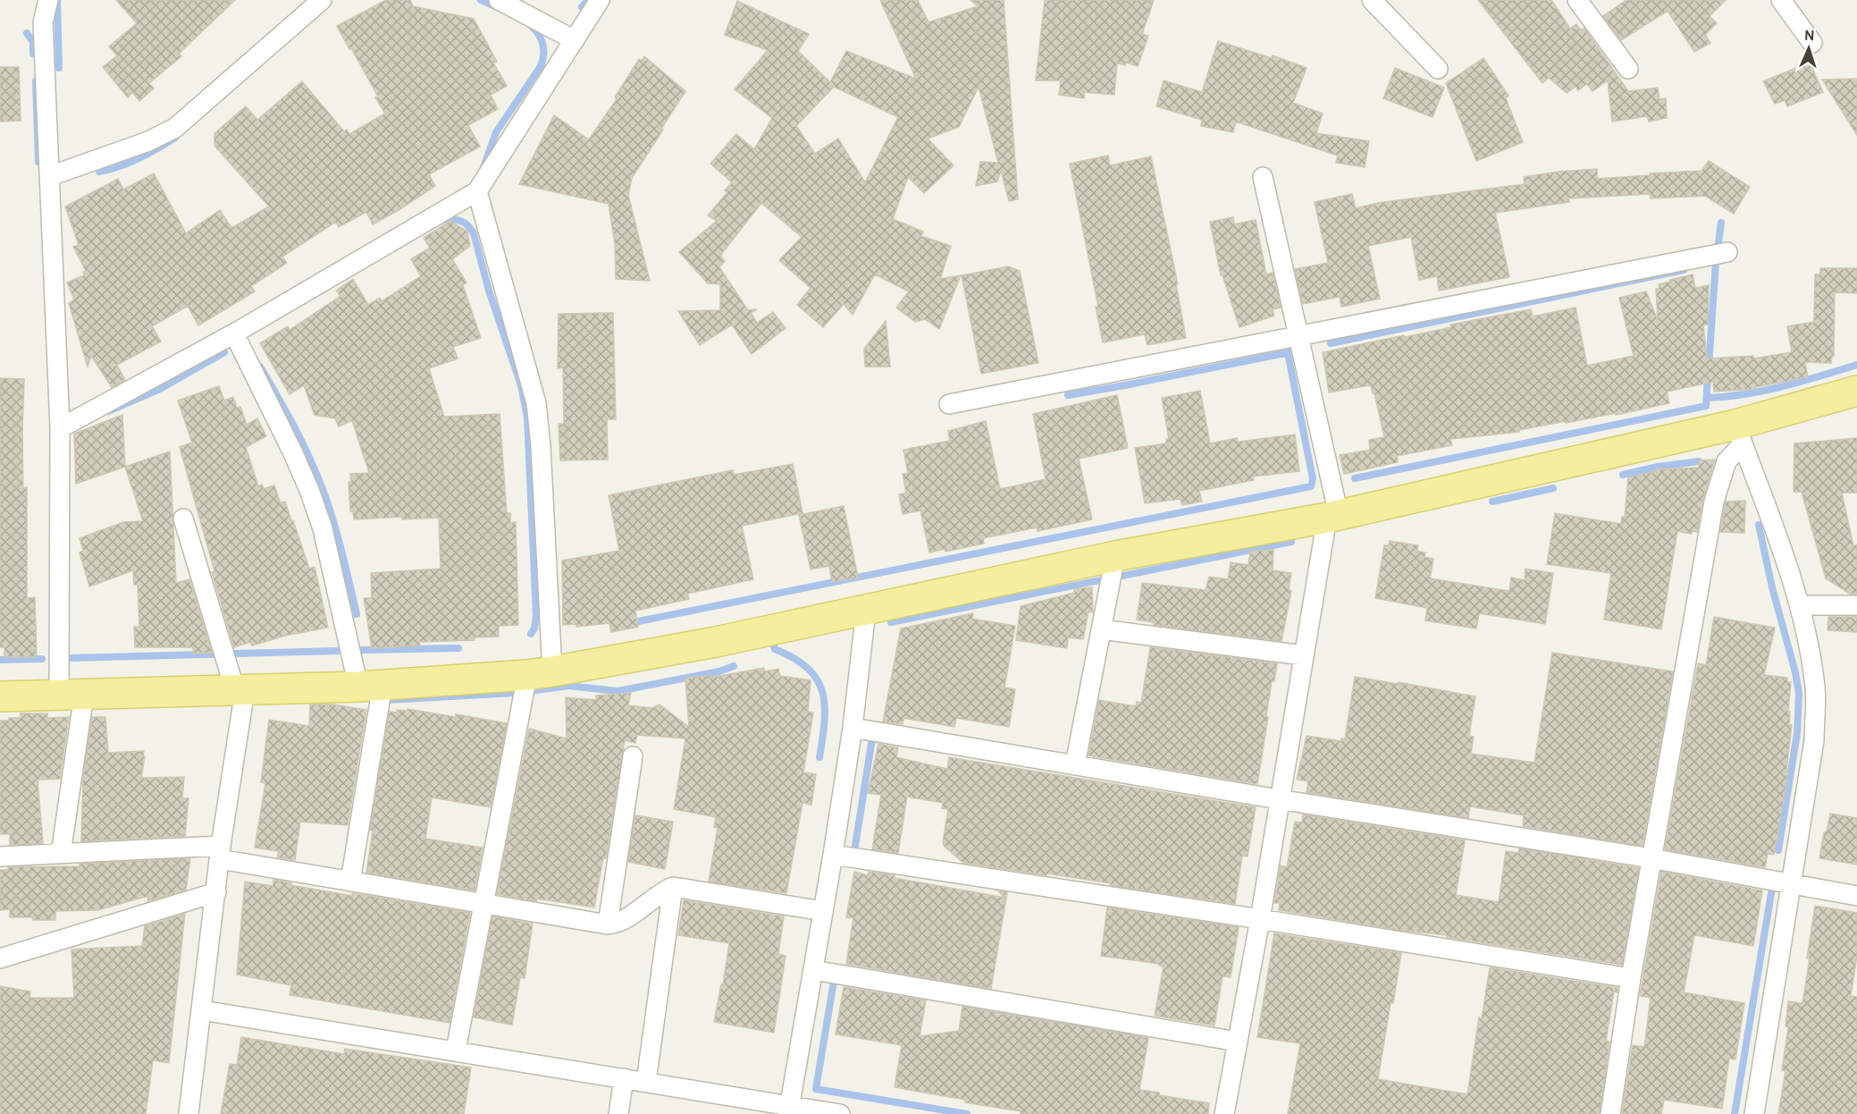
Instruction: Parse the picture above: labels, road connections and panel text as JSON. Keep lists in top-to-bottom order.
{
  "north": "top"
}
